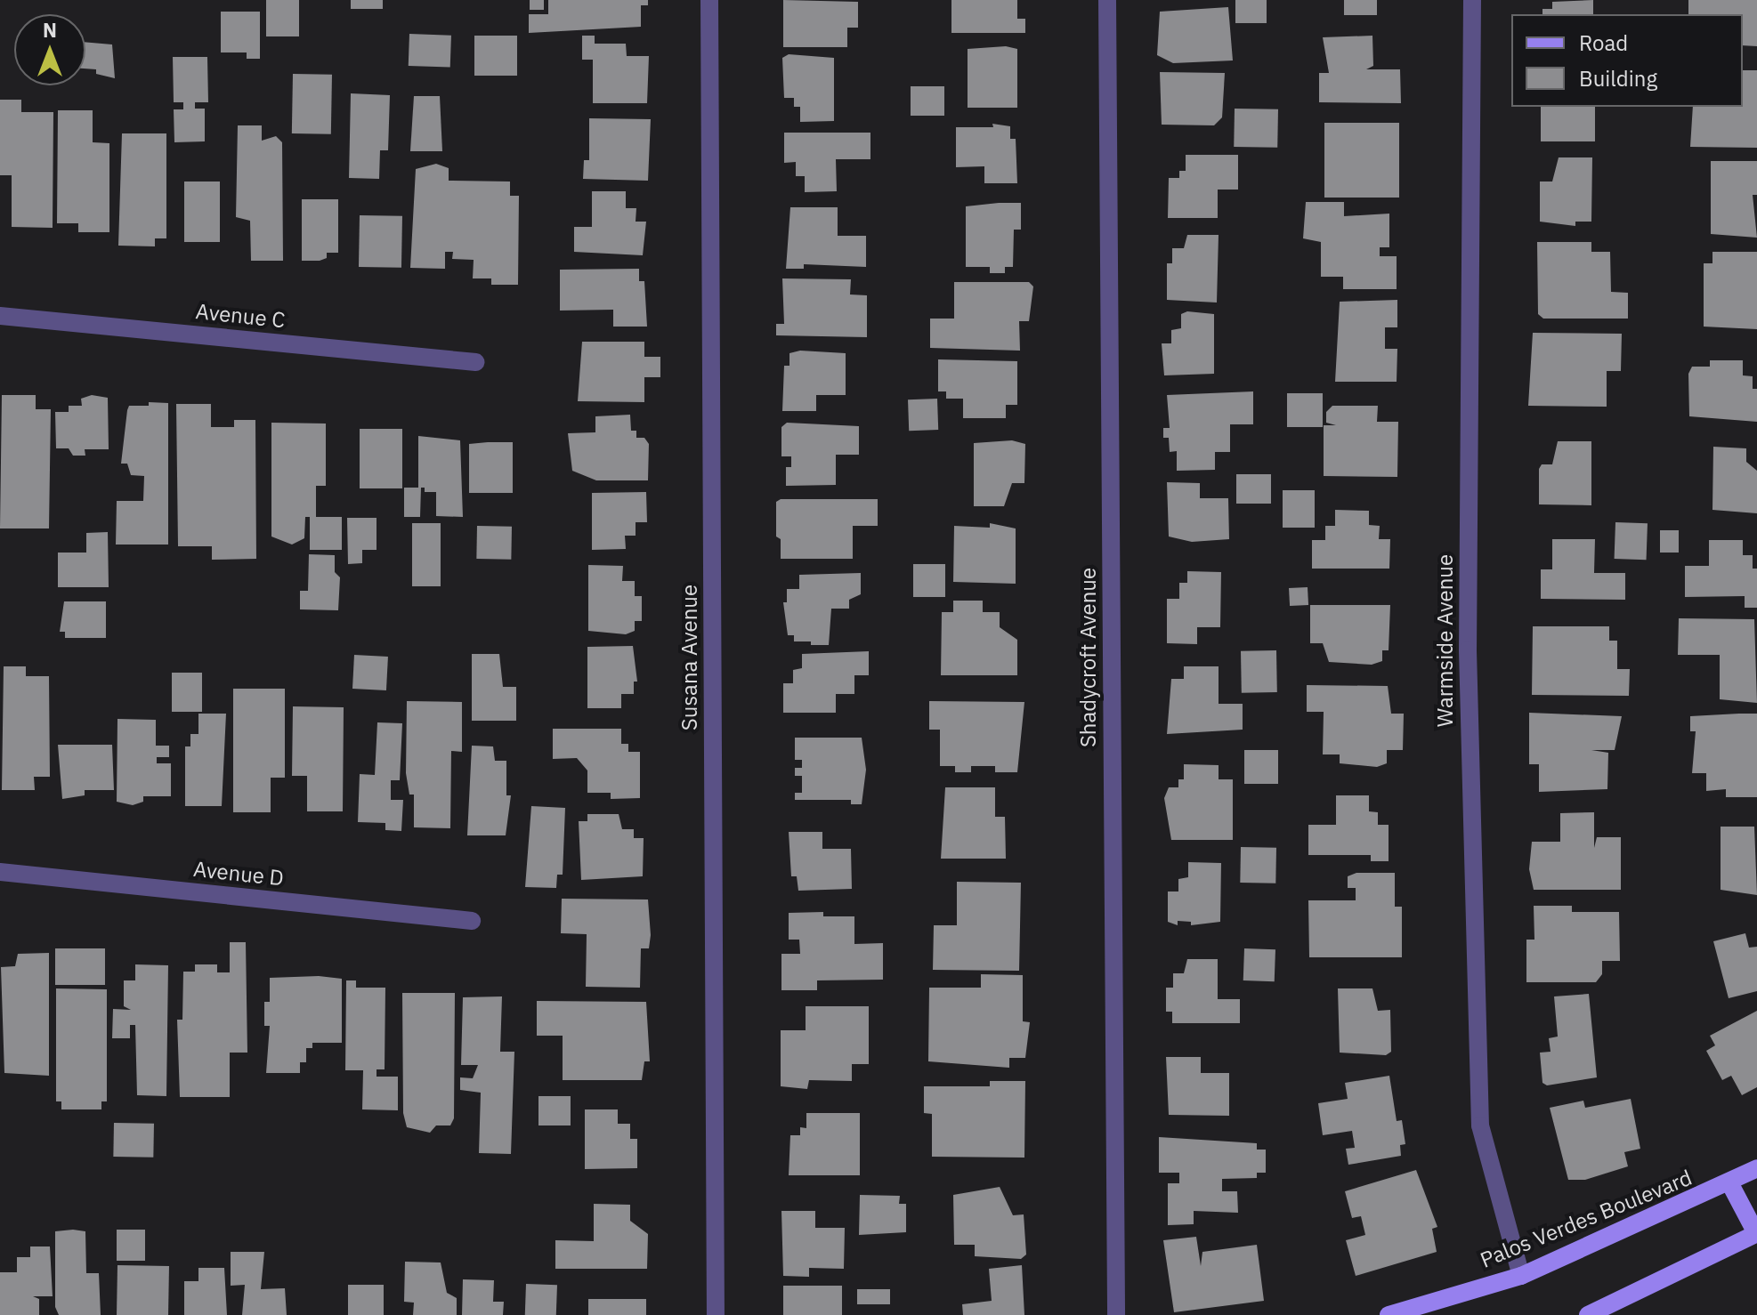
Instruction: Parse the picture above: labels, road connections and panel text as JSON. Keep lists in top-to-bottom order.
{
  "streets": {
    "main road": ["Palos Verdes Boulevard"],
    "street": [
      "Avenue C",
      "Warmside Avenue",
      "Susana Avenue",
      "Shadycroft Avenue",
      "Avenue D"
    ]
  },
  "crossings": [
    ["Warmside Avenue", "Palos Verdes Boulevard"]
  ],
  "legend": ["Road", "Building"],
  "north": "top"
}
